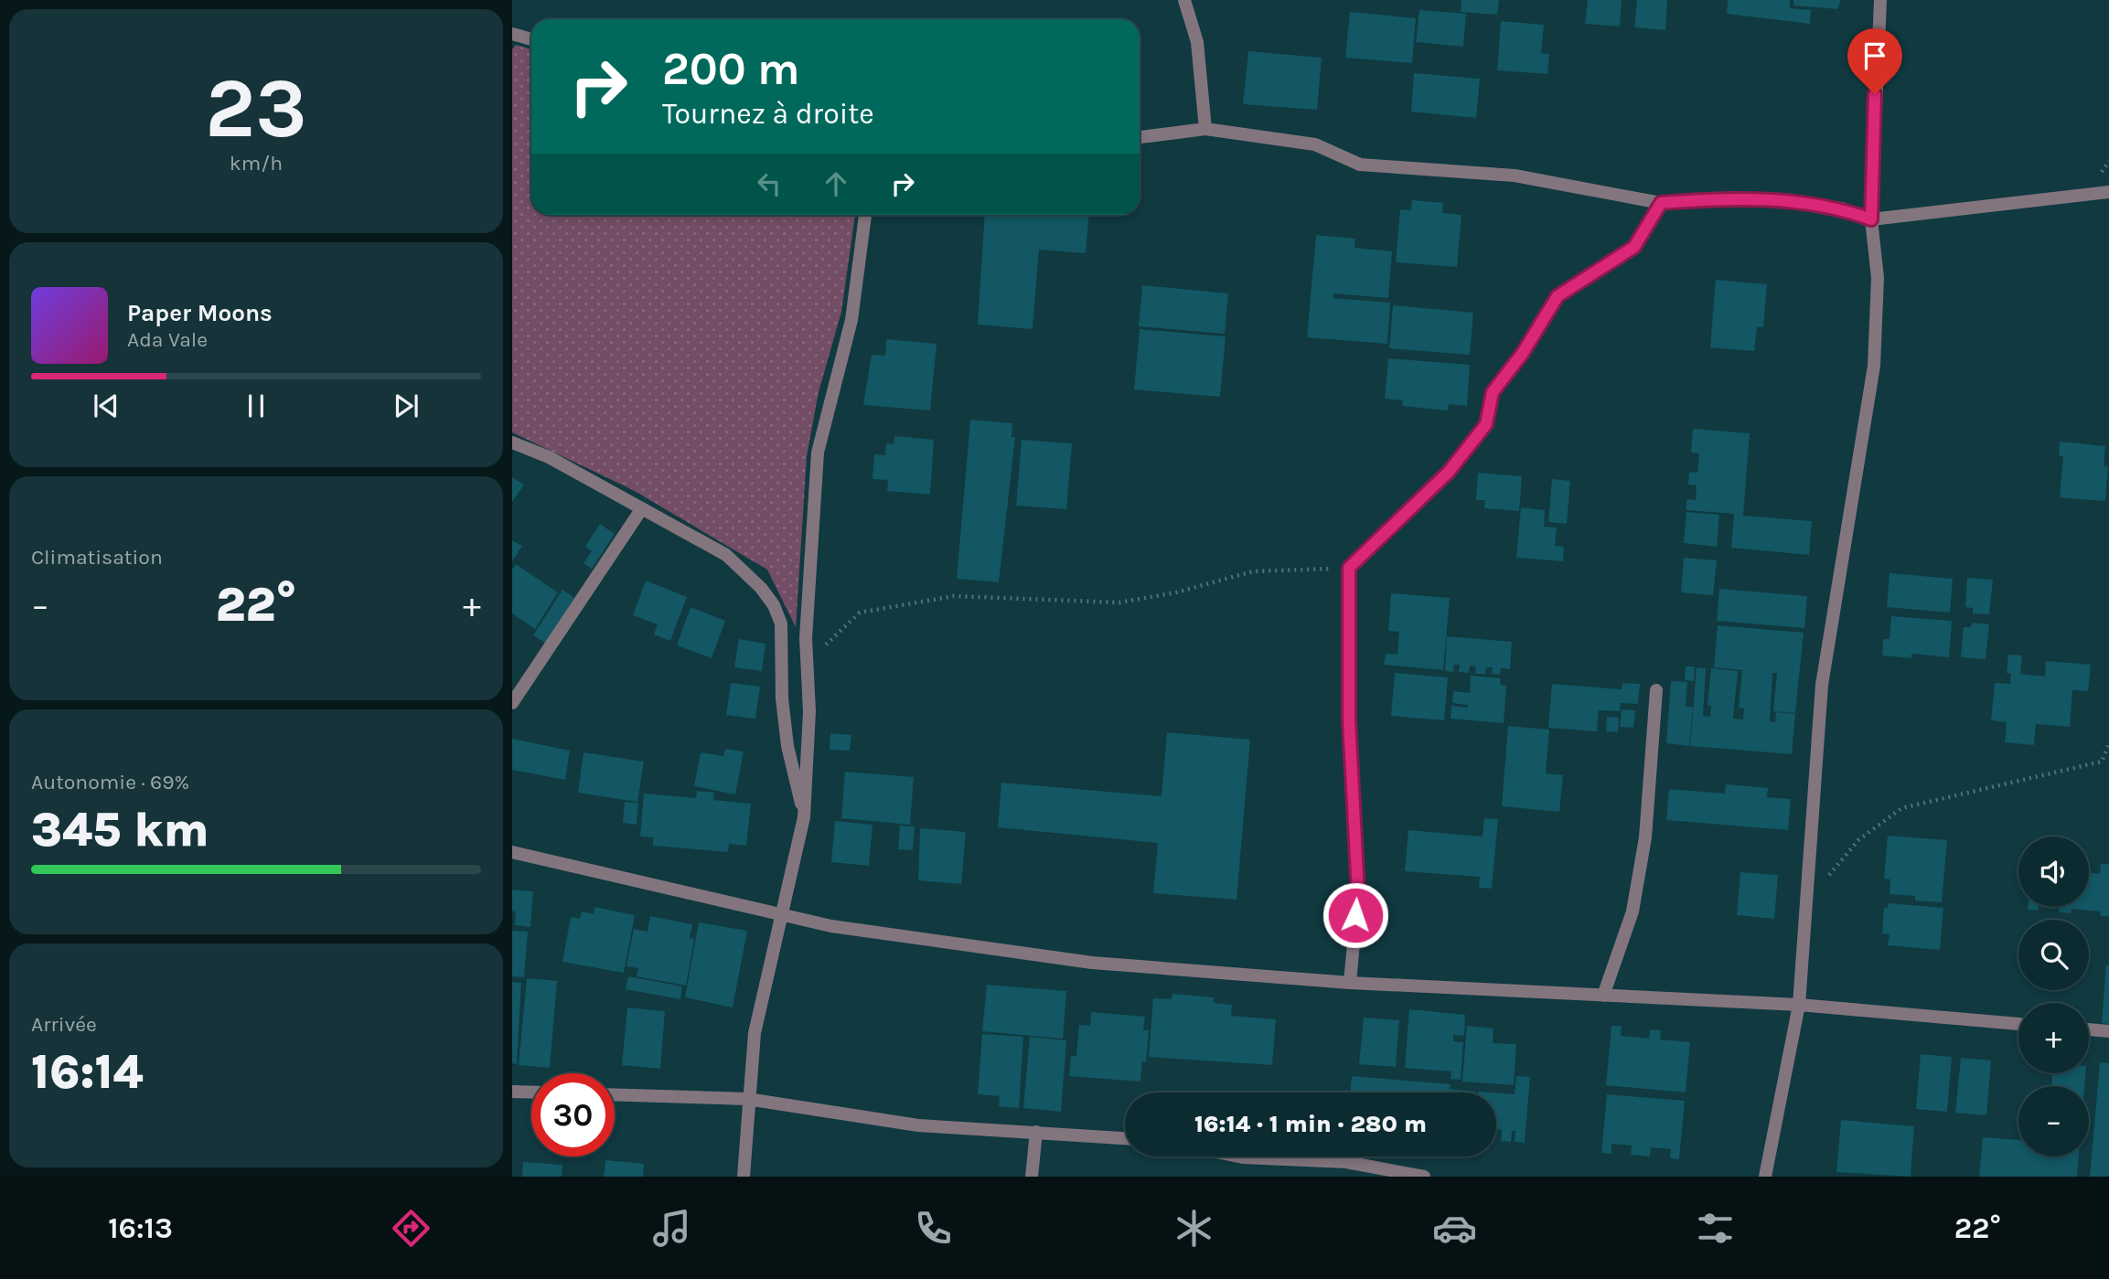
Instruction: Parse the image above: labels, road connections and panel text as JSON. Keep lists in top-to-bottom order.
{
  "page": {
    "tile": [
      ["23", "km/h"],
      "Climatisation",
      ["Autonomie · 69%", "345 km"],
      ["Arrivée", "16:14"]
    ],
    "turn": ["200 m", "Tournez à droite"],
    "song": ["Paper Moons", "Ada Vale"],
    "heat": ["−", "22°", "+"],
    "map_buttons": ["+", "−"],
    "limit": "30",
    "trip": "16:14 · 1 min · 280 m",
    "tabs": ["16:13", "22°"]
  }
}
